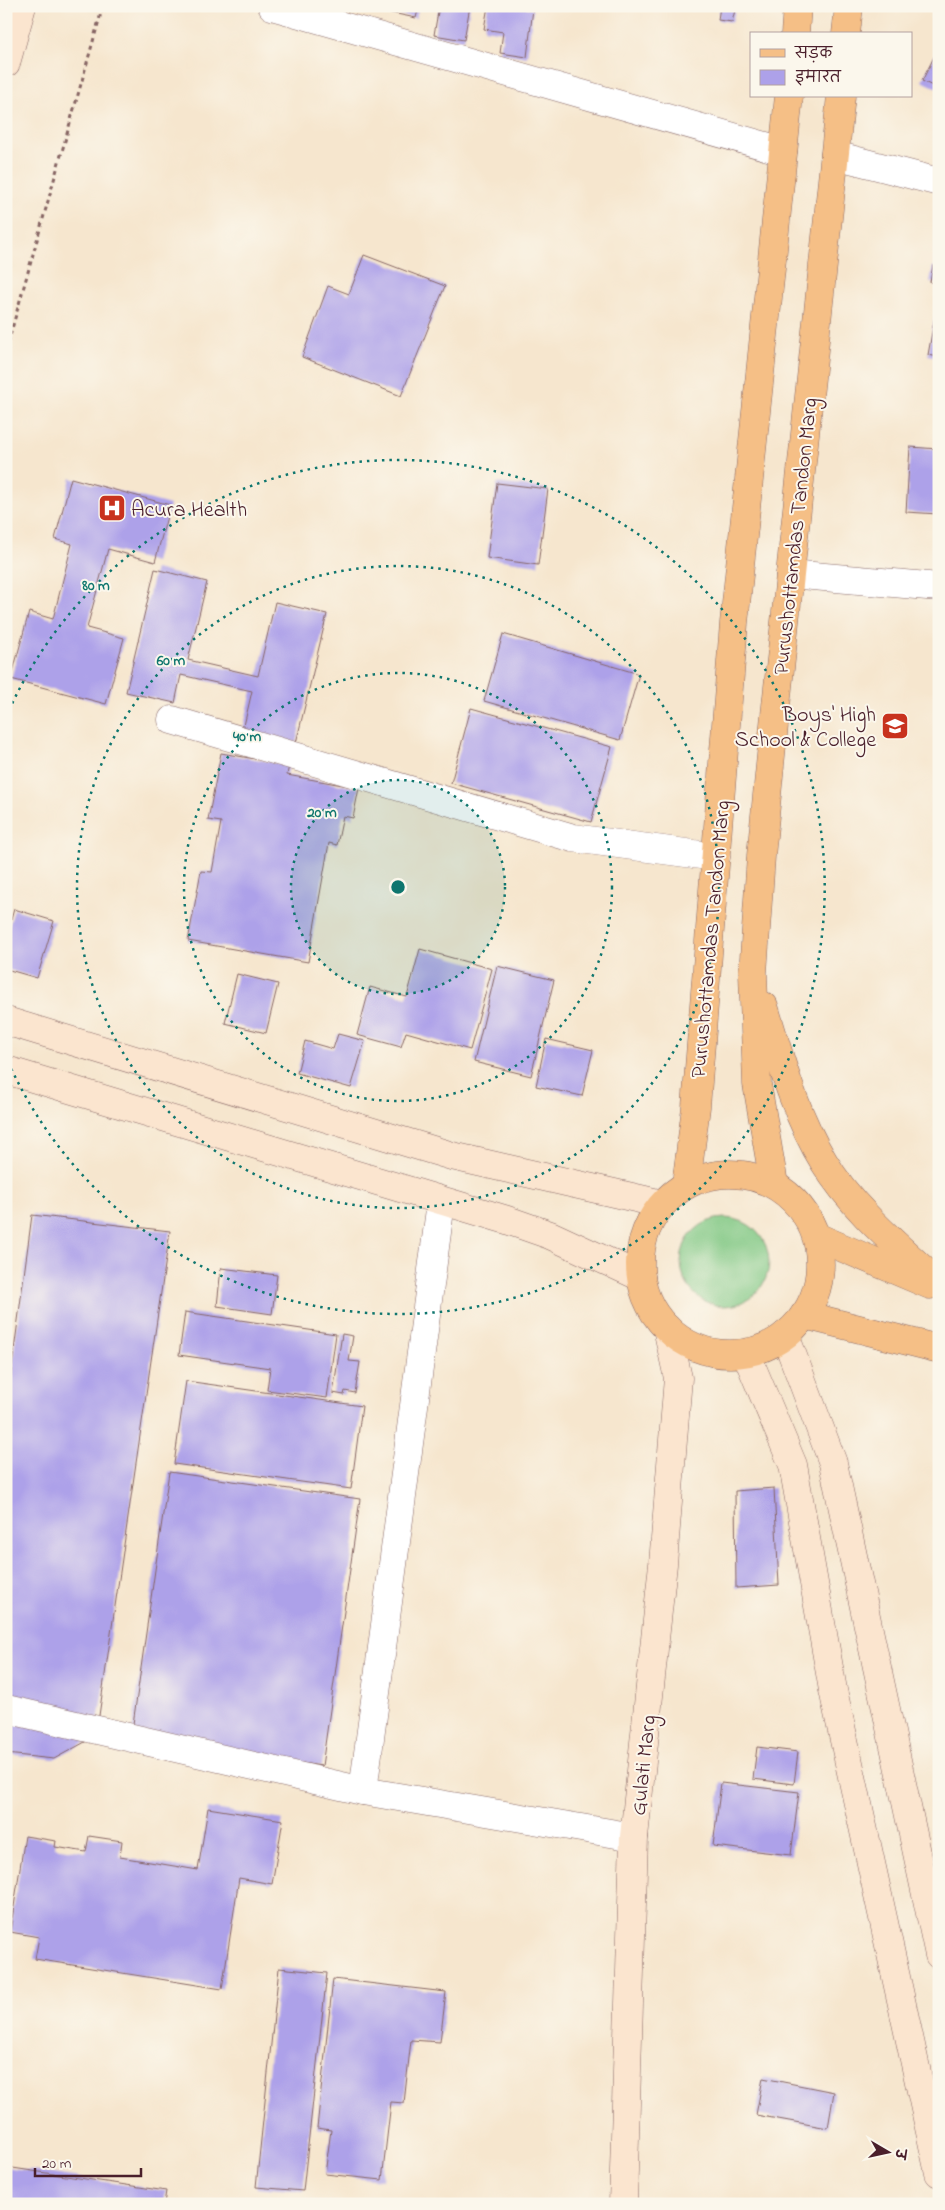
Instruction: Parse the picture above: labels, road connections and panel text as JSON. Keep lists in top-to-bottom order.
{
  "streets": {
    "main road": ["Purushottamdas Tandon Marg"],
    "street": ["Gulati Marg"]
  },
  "places": {
    "hospital": ["Acura Health"],
    "school or university": ["Boys' High School & College"]
  },
  "legend": ["सड़क", "इमारत"],
  "scale_bar": "20 m",
  "north": "right",
  "rings": [
    "80 m",
    "60 m",
    "40 m",
    "20 m"
  ]
}
